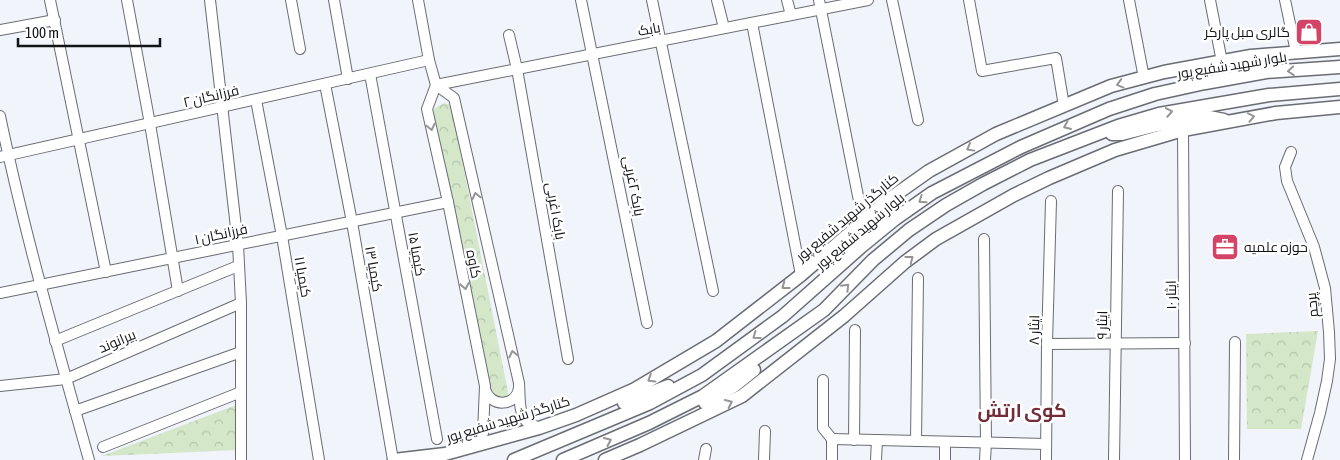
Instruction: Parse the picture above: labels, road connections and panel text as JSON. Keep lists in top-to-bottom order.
{
  "streets": {
    "main road": ["بلوار شهید شفیع پور", "کنارگذر شهید شفیع پور"],
    "street": [
      "بابک",
      "فرزانگان ۲",
      "بابک ۲غربی",
      "بابک ۱غربی",
      "فرزانگان ۱",
      "کیمیا ۱۵",
      "کاوه",
      "کیمیا ۱۳",
      "کیمیا ۱۱",
      "ایثار ۱۰",
      "پرچم",
      "ایثار ۹",
      "ایثار ۸",
      "بیرانوند"
    ]
  },
  "crossings": [
    ["بابک", "بابک ۲غربی"],
    ["بابک", "بابک ۱غربی"],
    ["بابک", "کاوه"],
    ["فرزانگان ۲", "کیمیا ۱۵"],
    ["فرزانگان ۲", "کیمیا ۱۳"],
    ["فرزانگان ۲", "کیمیا ۱۱"],
    ["کنارگذر شهید شفیع پور", "کاوه"],
    ["کنارگذر شهید شفیع پور", "کیمیا ۱۳"],
    ["فرزانگان ۱", "کیمیا ۱۵"],
    ["فرزانگان ۱", "کاوه"],
    ["فرزانگان ۱", "کیمیا ۱۳"],
    ["فرزانگان ۱", "کیمیا ۱۱"]
  ],
  "districts": ["کوی ارتش"],
  "places": {
    "shop": ["گالری مبل پارکر"],
    "office": ["حوزه علمیه"]
  },
  "scale_bar": "100 m"
}
